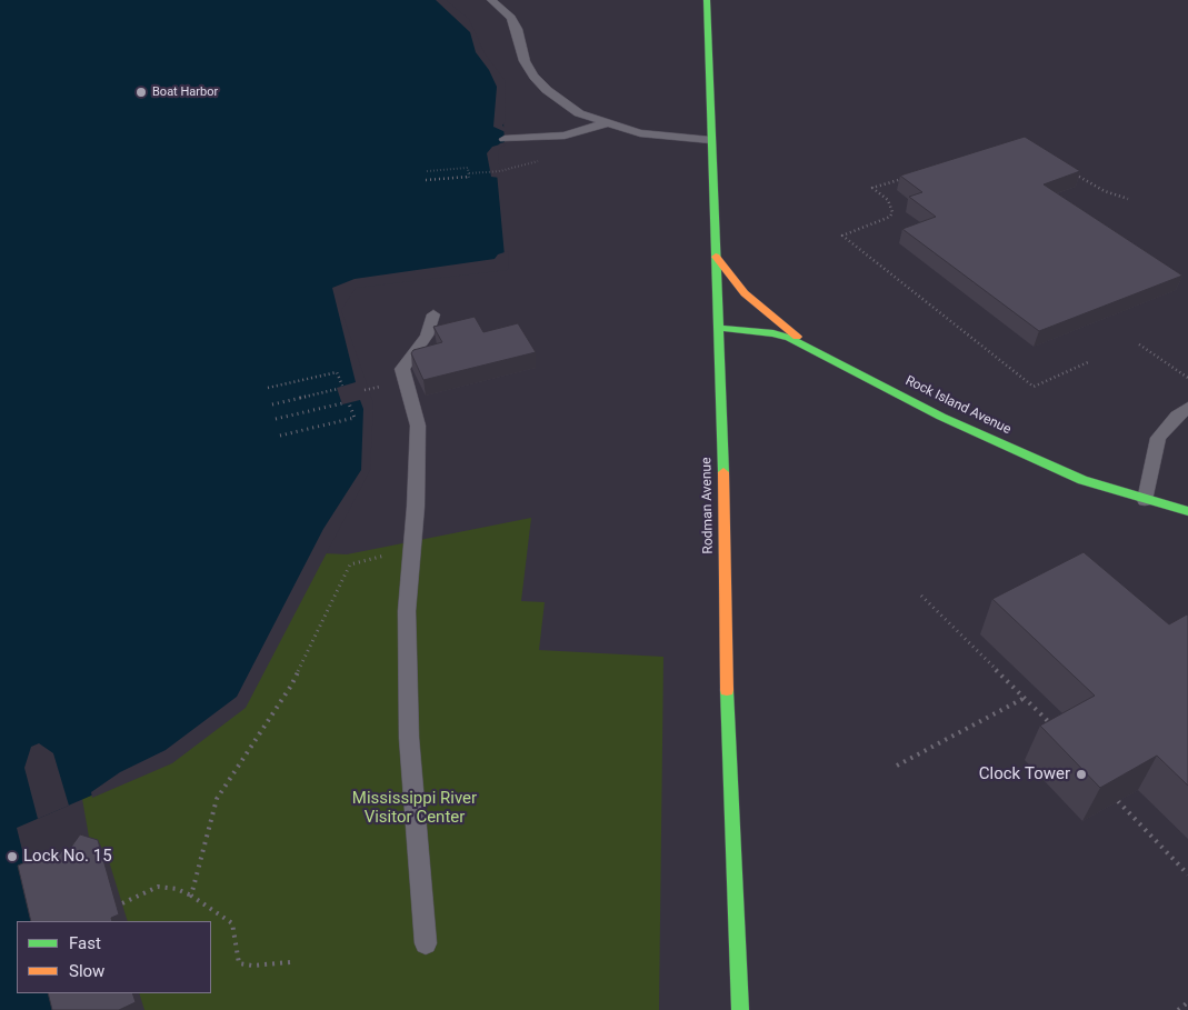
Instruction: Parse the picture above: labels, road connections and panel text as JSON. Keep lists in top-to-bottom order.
{
  "streets": {
    "street": ["Rock Island Avenue", "Rodman Avenue"]
  },
  "crossings": [
    ["Rock Island Avenue", "Rodman Avenue"]
  ],
  "parks": ["Mississippi River Visitor Center"],
  "places": ["Boat Harbor", "Clock Tower", "Lock No. 15"],
  "legend": ["Fast", "Slow"]
}
